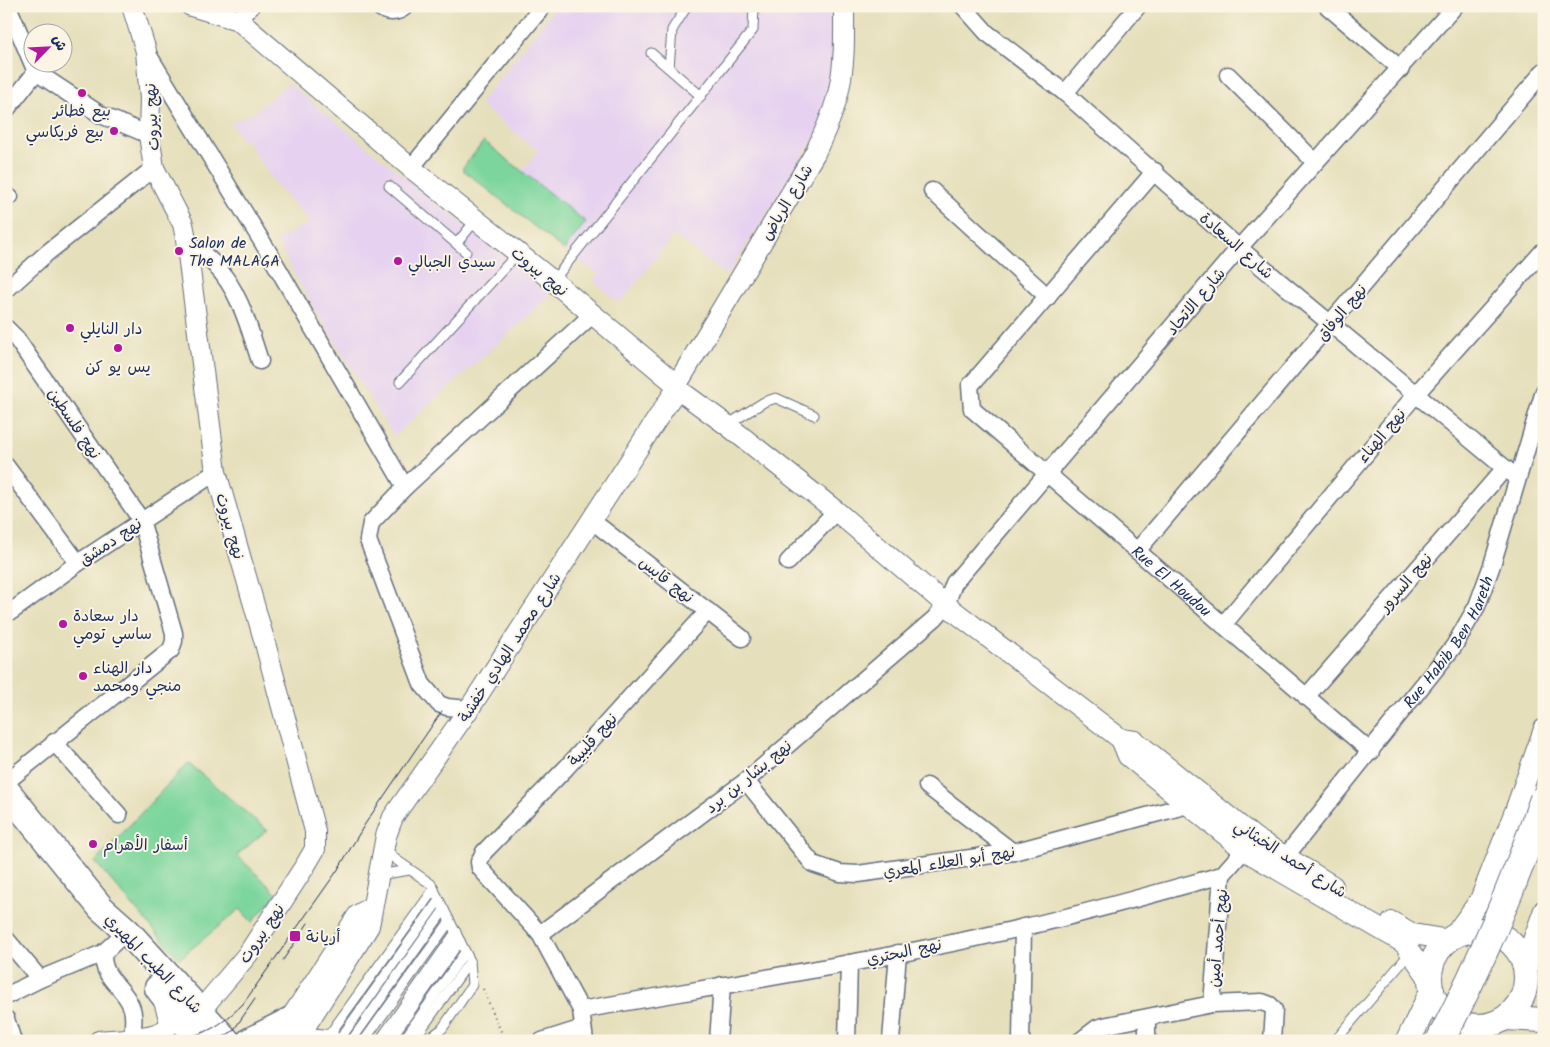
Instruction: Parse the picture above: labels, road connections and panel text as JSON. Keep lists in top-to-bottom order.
{
  "streets": {
    "main road": ["شارع الطيب المهيري"],
    "street": [
      "نهج بيروت",
      "شارع الرياض",
      "شارع السعادة",
      "شارع الاتحاد",
      "نهج الوفاق",
      "نهج فلسطين",
      "نهج الهناء",
      "نهج دمشق",
      "نهج قابس",
      "Rue El Houdou",
      "نهج السرور",
      "Rue Habib Ben Hareth",
      "شارع محمد الهادي خفشة",
      "نهج قليبية",
      "نهج بشار بن برد",
      "شارع أحمد الخبثاني",
      "نهج أبو العلاء المعري",
      "نهج أحمد أمين",
      "نهج البحتري"
    ]
  },
  "crossings": [
    ["نهج بيروت", "شارع الرياض"],
    ["نهج بيروت", "شارع الاتحاد"],
    ["نهج بيروت", "نهج دمشق"],
    ["نهج بيروت", "شارع محمد الهادي خفشة"],
    ["نهج بيروت", "نهج بشار بن برد"],
    ["نهج بيروت", "شارع أحمد الخبثاني"],
    ["نهج بيروت", "شارع الطيب المهيري"],
    ["شارع الرياض", "شارع محمد الهادي خفشة"],
    ["شارع السعادة", "شارع الاتحاد"],
    ["شارع السعادة", "نهج الوفاق"],
    ["شارع السعادة", "نهج الهناء"],
    ["شارع السعادة", "نهج السرور"],
    ["شارع السعادة", "Rue Habib Ben Hareth"],
    ["شارع الاتحاد", "Rue El Houdou"],
    ["شارع الاتحاد", "نهج بشار بن برد"],
    ["نهج الوفاق", "Rue El Houdou"],
    ["نهج فلسطين", "نهج دمشق"],
    ["نهج الهناء", "Rue El Houdou"],
    ["نهج قابس", "شارع محمد الهادي خفشة"],
    ["نهج قابس", "نهج قليبية"],
    ["Rue El Houdou", "نهج السرور"],
    ["Rue El Houdou", "Rue Habib Ben Hareth"],
    ["نهج السرور", "Rue Habib Ben Hareth"],
    ["Rue Habib Ben Hareth", "شارع أحمد الخبثاني"],
    ["نهج قليبية", "نهج بشار بن برد"],
    ["نهج بشار بن برد", "نهج أبو العلاء المعري"],
    ["نهج أحمد أمين", "نهج البحتري"]
  ],
  "places": {
    "other": [
      "بيع فطائر",
      "بيع فريكاسي",
      "Salon de The MALAGA",
      "سيدي الجبالي",
      "دار النايلي",
      "يس يو كن",
      "دار سعادة ساسي تومي",
      "دار الهناء منجي ومحمد",
      "أسفار الأهرام"
    ],
    "transit": ["أريانة"]
  },
  "north": "top right"
}
